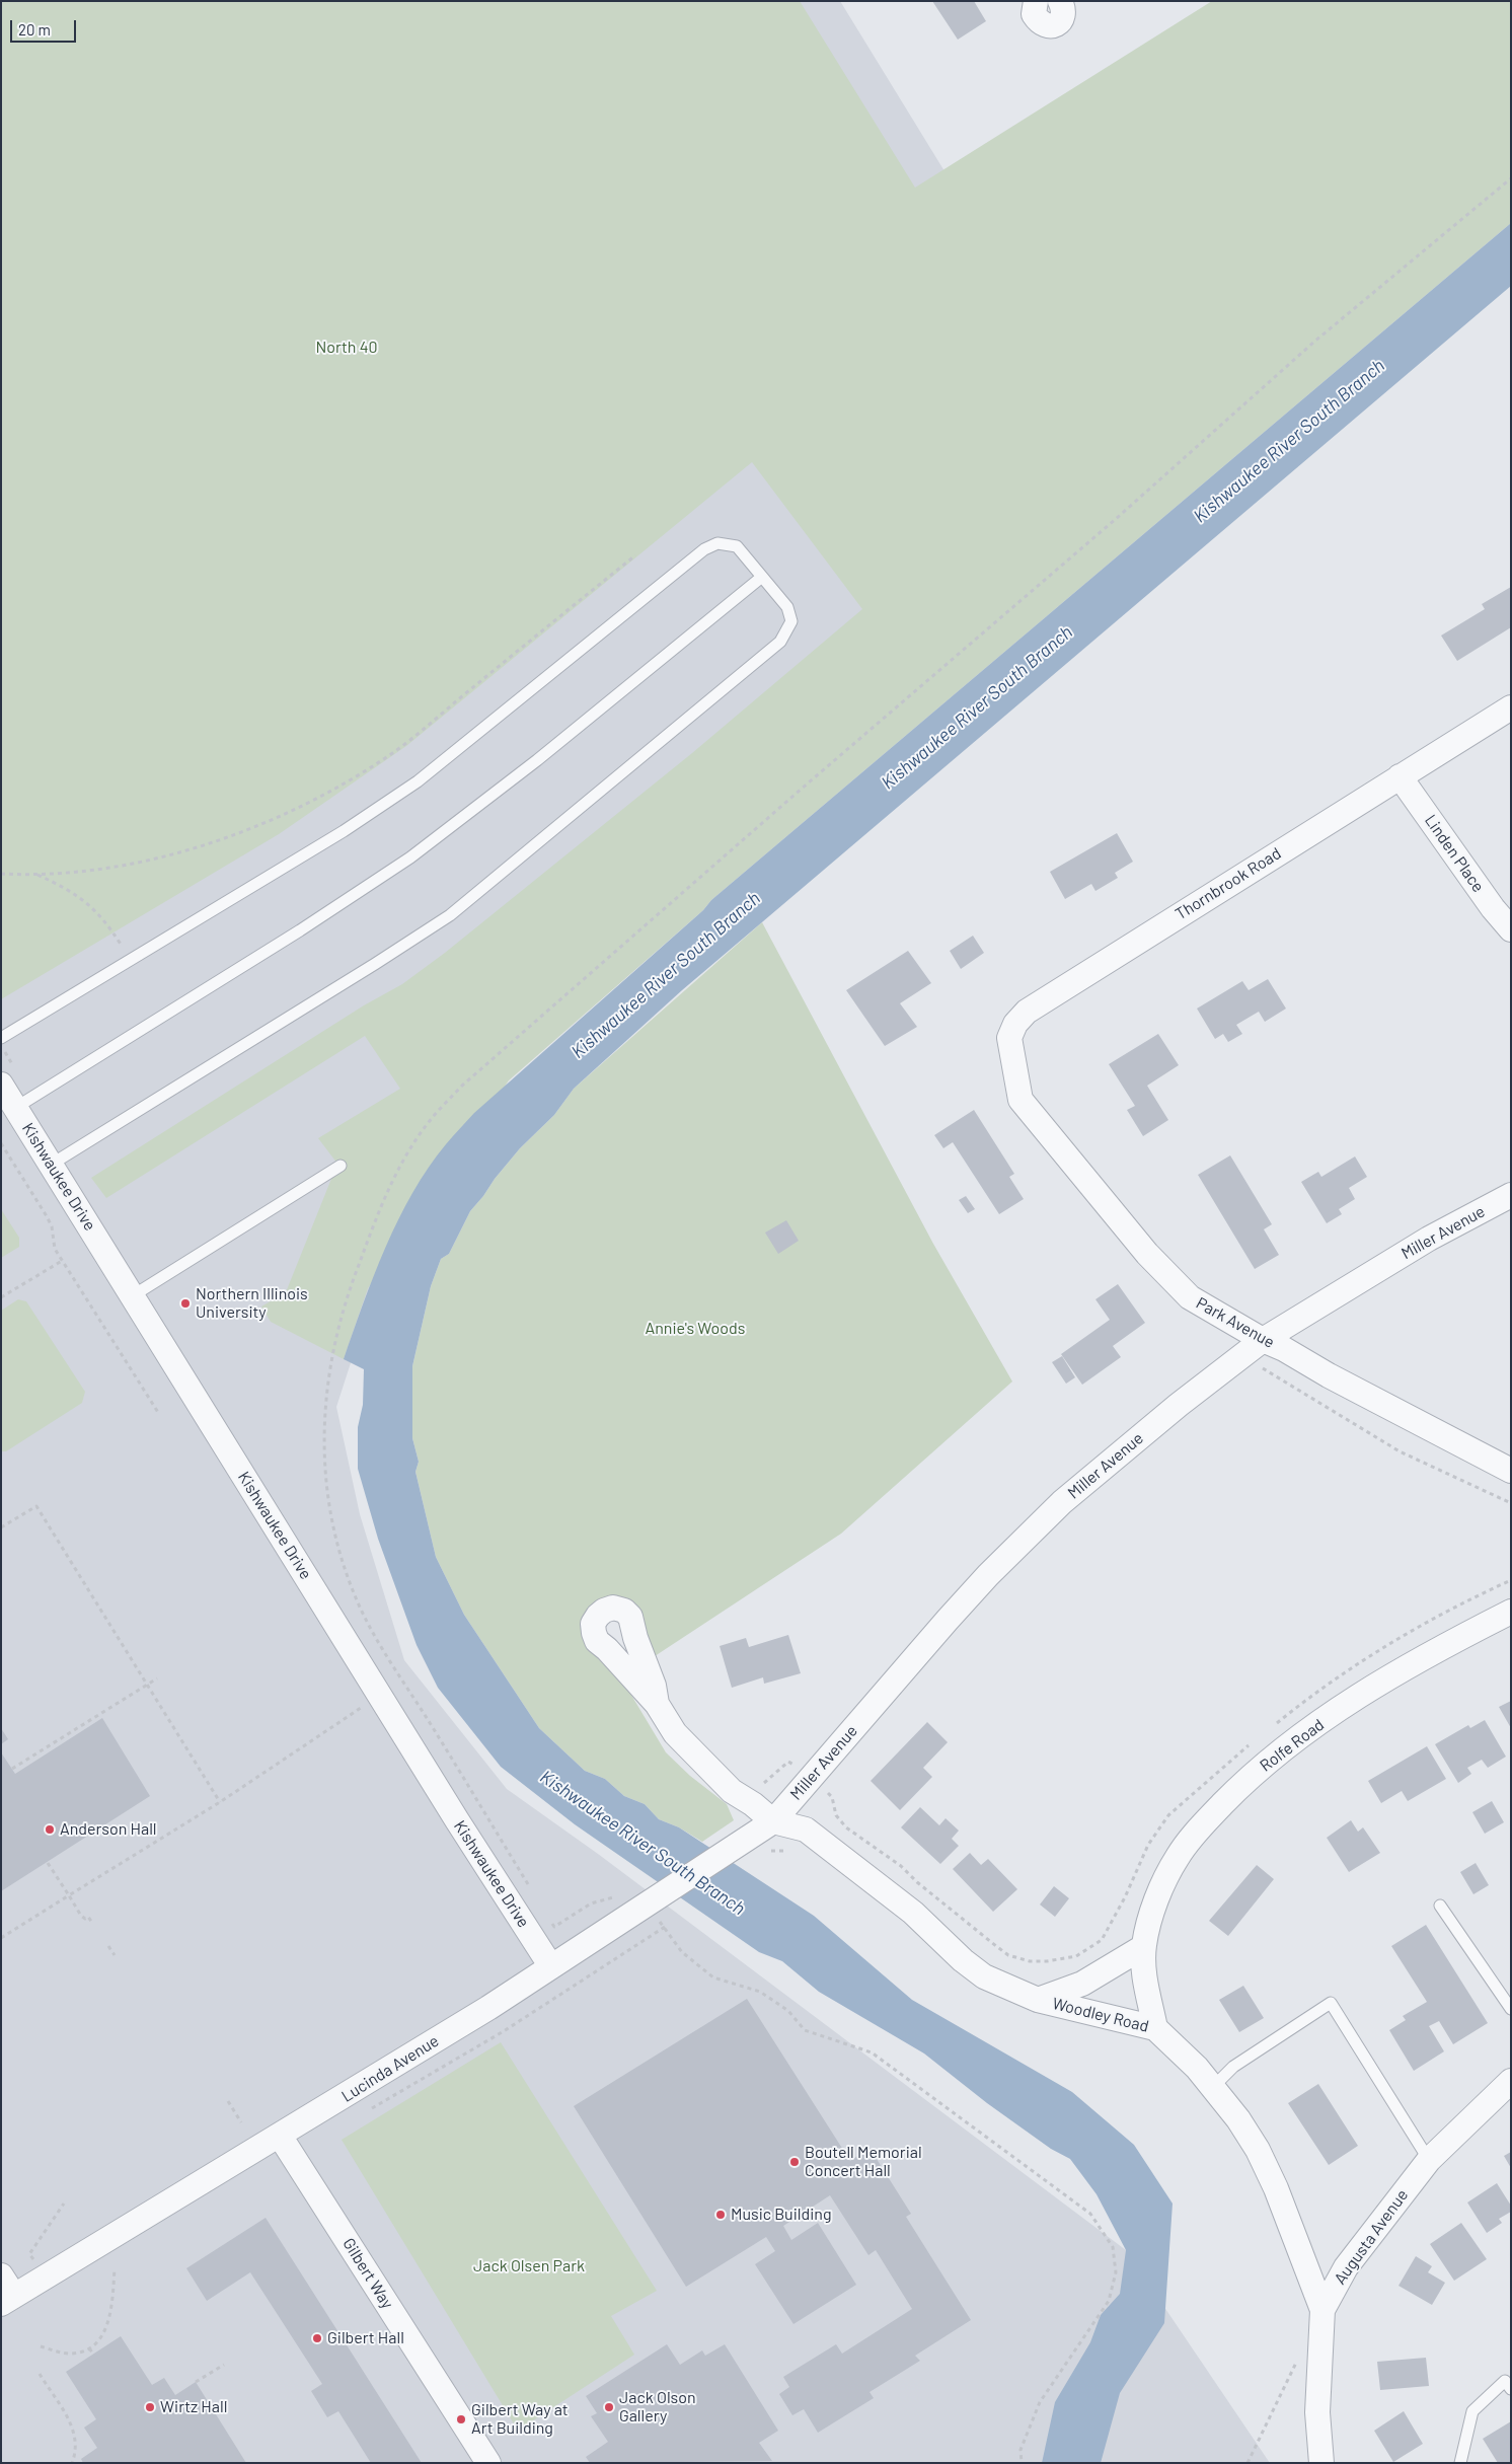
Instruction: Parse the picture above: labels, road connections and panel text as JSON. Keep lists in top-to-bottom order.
{
  "streets": {
    "street": [
      "Linden Place",
      "Thornbrook Road",
      "Kishwaukee Drive",
      "Miller Avenue",
      "Park Avenue",
      "Rolfe Road",
      "Woodley Road",
      "Lucinda Avenue",
      "Augusta Avenue",
      "Gilbert Way"
    ]
  },
  "crossings": [
    ["Linden Place", "Thornbrook Road"],
    ["Thornbrook Road", "Park Avenue"],
    ["Kishwaukee Drive", "Lucinda Avenue"],
    ["Miller Avenue", "Park Avenue"],
    ["Miller Avenue", "Woodley Road"],
    ["Miller Avenue", "Lucinda Avenue"],
    ["Rolfe Road", "Woodley Road"],
    ["Woodley Road", "Lucinda Avenue"],
    ["Woodley Road", "Augusta Avenue"],
    ["Lucinda Avenue", "Gilbert Way"]
  ],
  "water": ["Kishwaukee River South Branch"],
  "parks": ["North 40", "Annie's Woods", "Jack Olsen Park"],
  "places": [
    "Northern Illinois University",
    "Anderson Hall",
    "Boutell Memorial Concert Hall",
    "Music Building",
    "Gilbert Hall",
    "Wirtz Hall",
    "Jack Olson Gallery",
    "Gilbert Way at Art Building"
  ],
  "scale_bar": "20 m"
}
